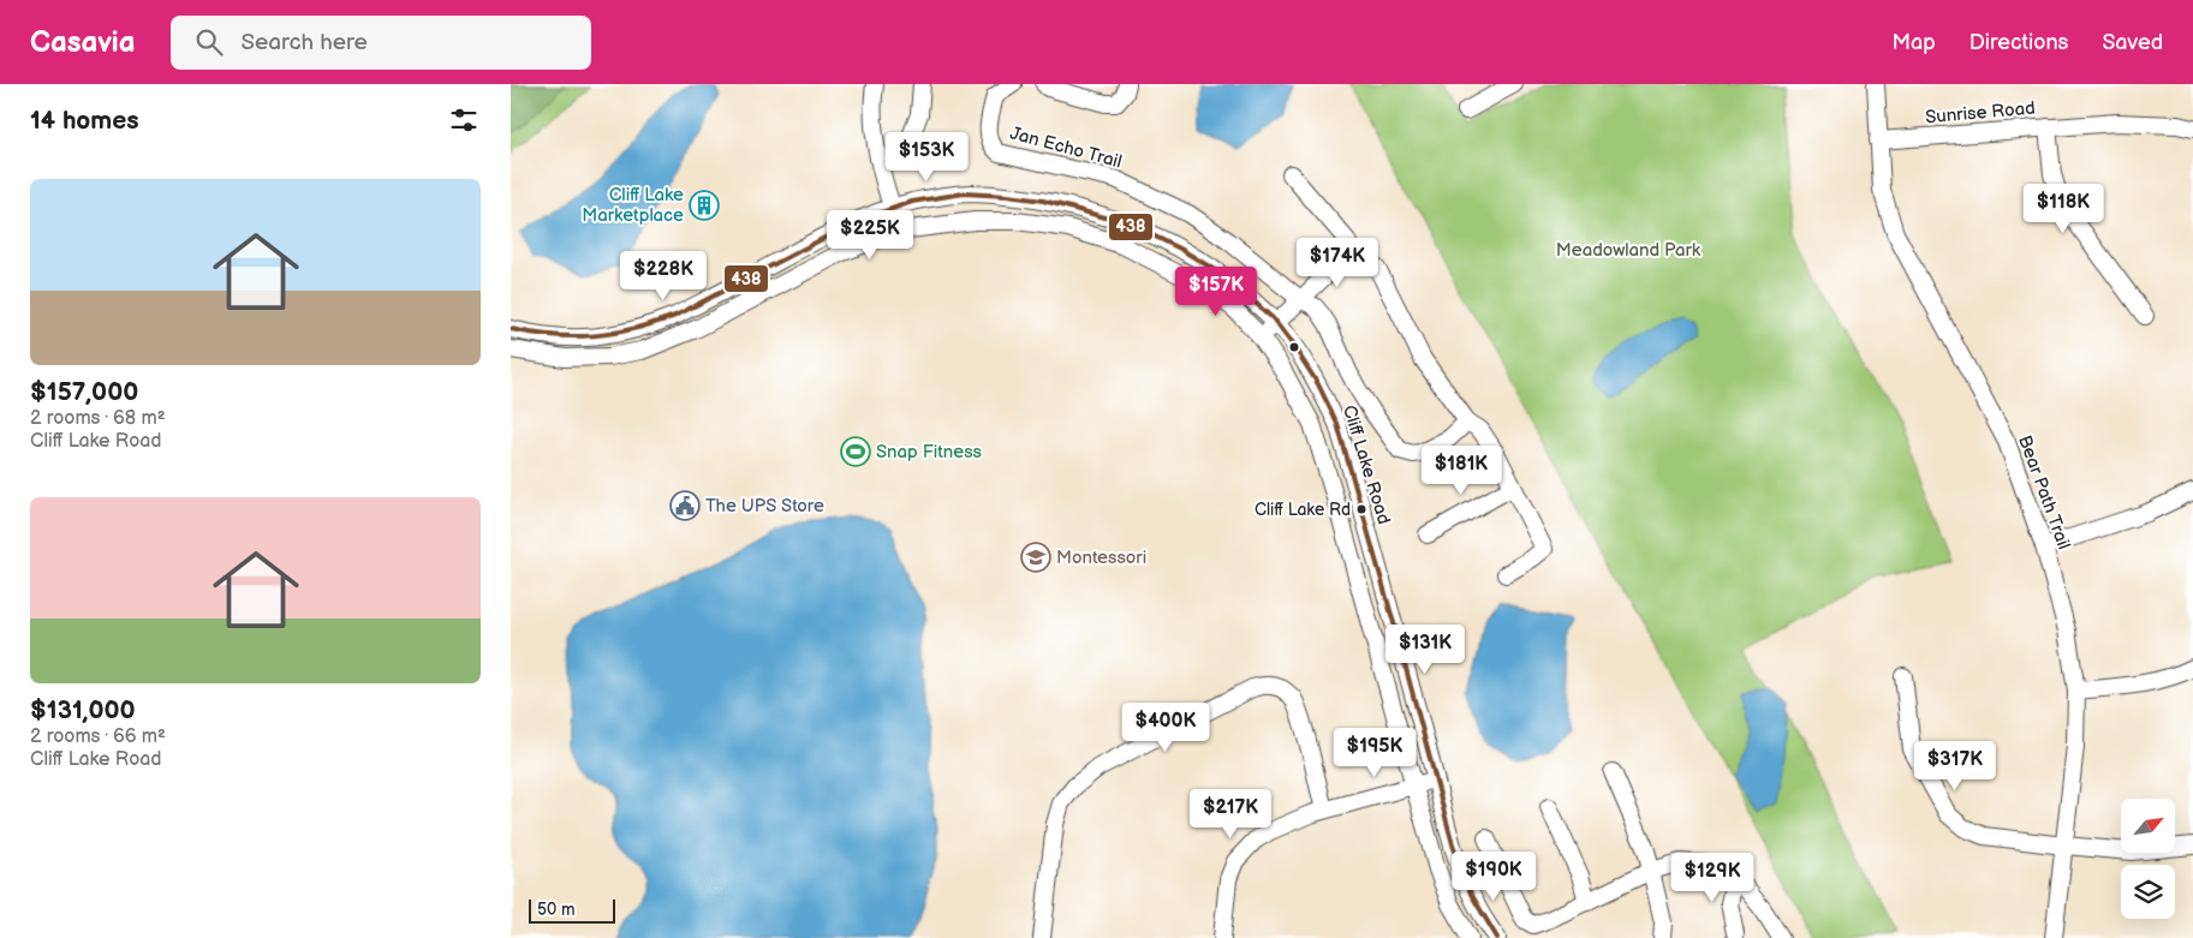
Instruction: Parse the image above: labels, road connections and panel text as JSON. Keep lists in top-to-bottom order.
{
  "streets": {
    "street": [
      "Sunrise Road",
      "Jan Echo Trail",
      "Cliff Lake Road",
      "Bear Path Trail"
    ]
  },
  "crossings": [
    ["Sunrise Road", "Bear Path Trail"]
  ],
  "parks": ["Meadowland Park"],
  "places": {
    "building": ["Cliff Lake Marketplace"],
    "sports": ["Snap Fitness"],
    "public building": ["The UPS Store"],
    "other": ["Cliff Lake Rd"],
    "school or university": ["Montessori"]
  },
  "lines": ["transit line 438"],
  "scale_bar": "50 m",
  "north": "top right",
  "page": {
    "header": "Casavia",
    "search": "Search here",
    "nav": ["Map", "Directions", "Saved"],
    "heading": "14 homes",
    "price": [
      "$153K",
      "$118K",
      "$225K",
      "$174K",
      "$228K",
      "$157K",
      "$181K",
      "$131K",
      "$400K",
      "$195K",
      "$317K",
      "$217K",
      "$190K",
      "$129K"
    ],
    "list": [
      {
        "name": "$157,000",
        "note": "2 rooms · 68 m² · Cliff Lake Road"
      },
      {
        "name": "$131,000",
        "note": "2 rooms · 66 m² · Cliff Lake Road"
      }
    ],
    "scale": "50 m"
  }
}
